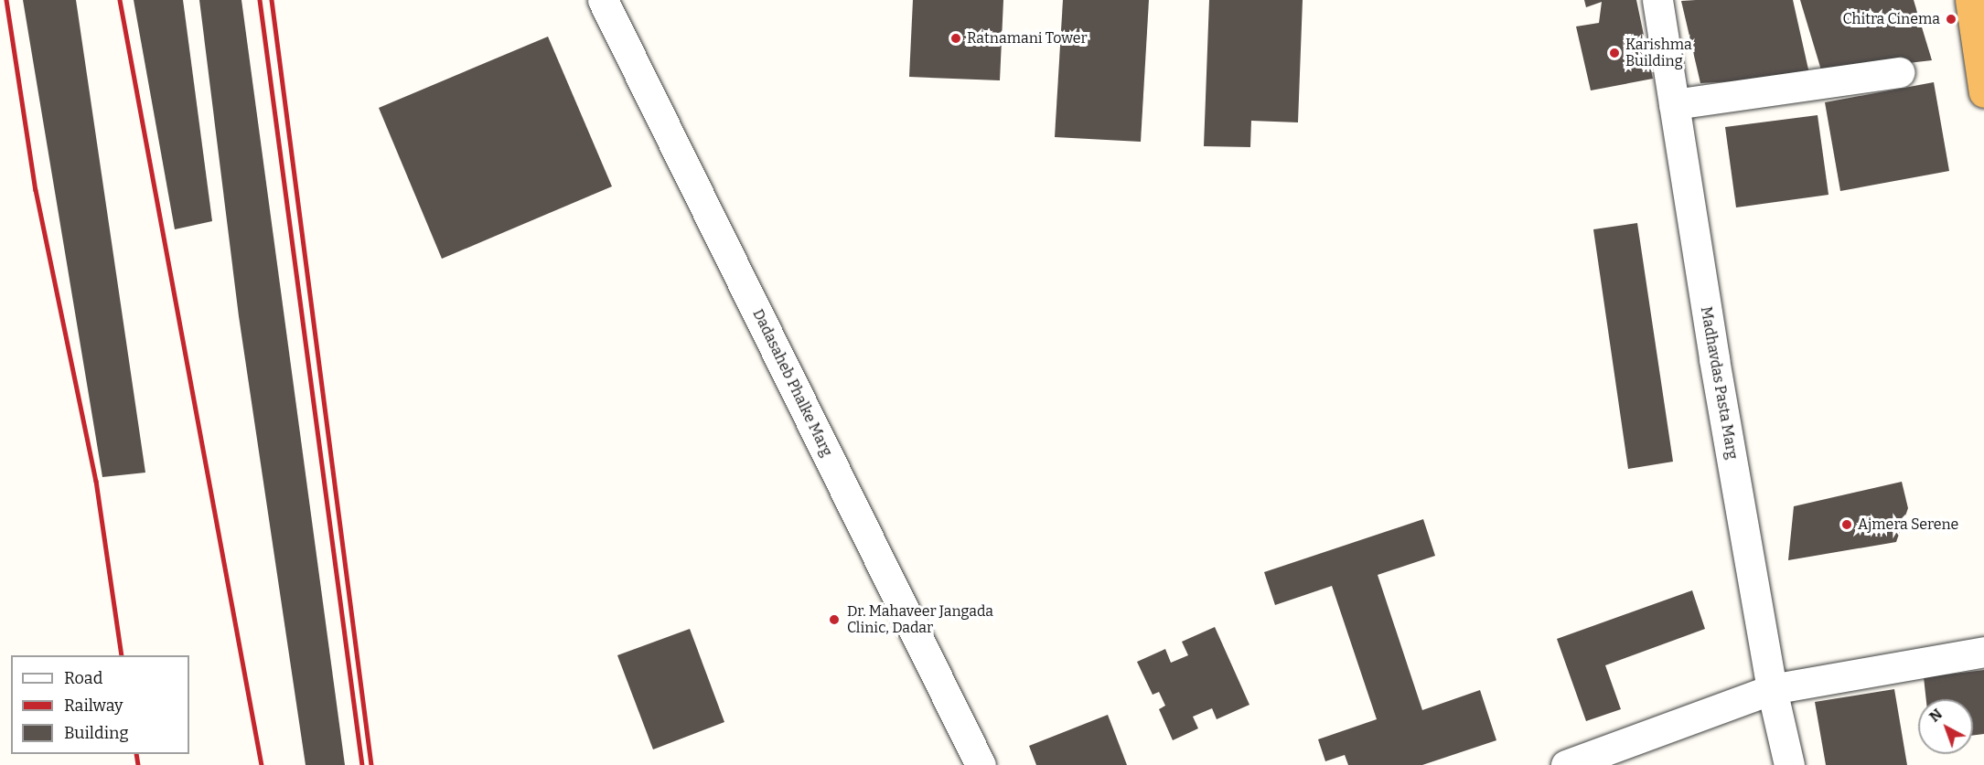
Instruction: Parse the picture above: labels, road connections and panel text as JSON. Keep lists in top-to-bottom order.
{
  "streets": {
    "street": ["Dadasaheb Phalke Marg", "Madhavdas Pasta Marg"]
  },
  "places": [
    "Chitra Cinema",
    "Ratnamani Tower",
    "Karishma Building",
    "Ajmera Serene",
    "Dr. Mahaveer Jangada Clinic, Dadar"
  ],
  "legend": ["Road", "Railway", "Building"],
  "north": "top left"
}
